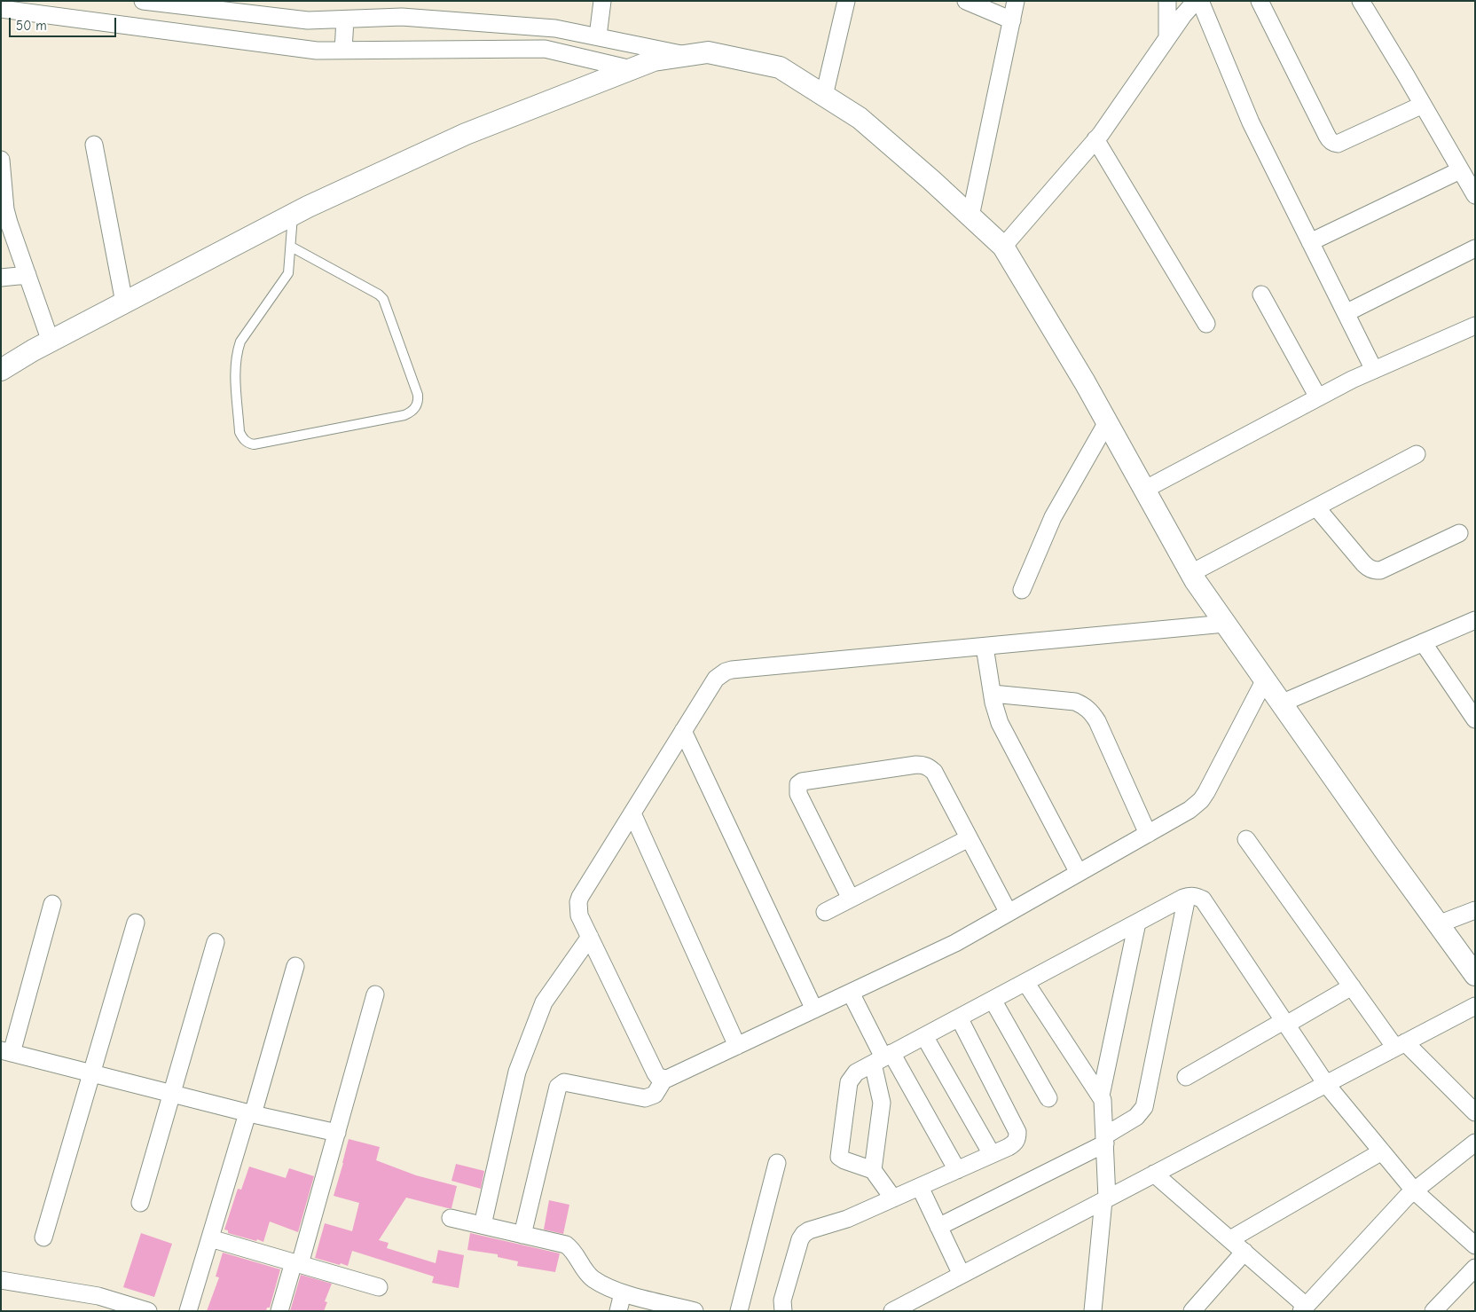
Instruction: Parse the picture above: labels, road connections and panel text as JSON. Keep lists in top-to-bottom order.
{
  "scale_bar": "50 m"
}
